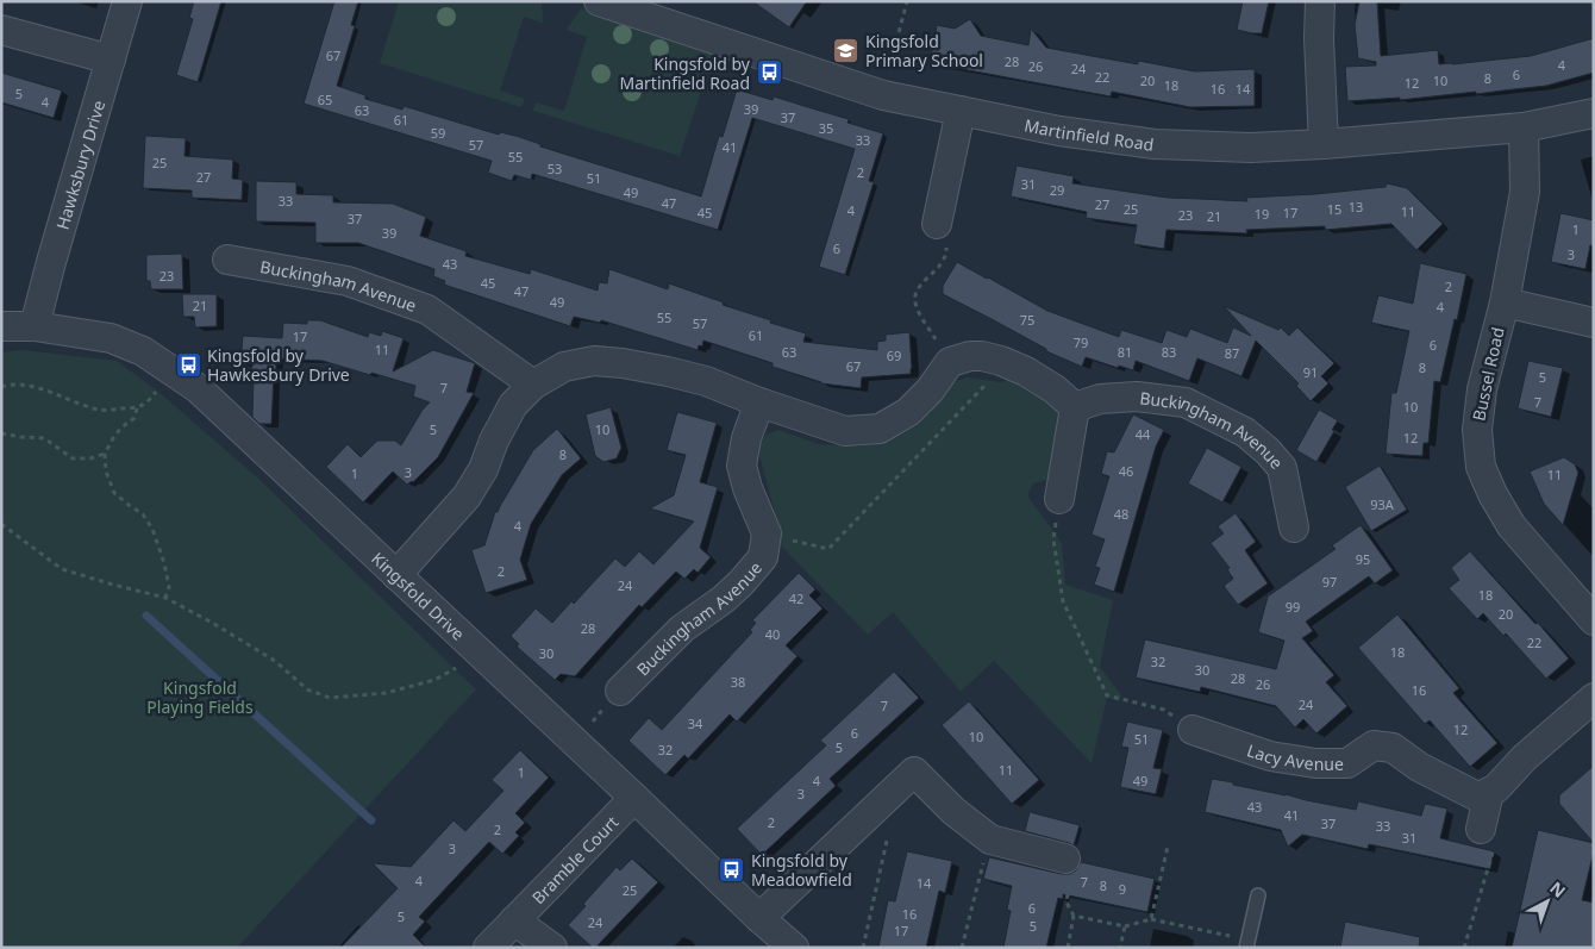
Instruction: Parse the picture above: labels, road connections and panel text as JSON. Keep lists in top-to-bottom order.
{
  "streets": {
    "street": [
      "Martinfield Road",
      "Hawksbury Drive",
      "Buckingham Avenue",
      "Bussel Road",
      "Kingsfold Drive",
      "Lacy Avenue",
      "Bramble Court"
    ]
  },
  "crossings": [
    ["Martinfield Road", "Bussel Road"],
    ["Hawksbury Drive", "Kingsfold Drive"],
    ["Kingsfold Drive", "Bramble Court"]
  ],
  "parks": ["Kingsfold Playing Fields"],
  "places": {
    "school or university": ["Kingsfold Primary School"],
    "bus stop": ["Kingsfold by Martinfield Road", "Kingsfold by Hawkesbury Drive", "Kingsfold by Meadowfield"]
  },
  "house_numbers": [
    "67",
    "28",
    "4",
    "26",
    "24",
    "6",
    "22",
    "8",
    "20",
    "10",
    "12",
    "18",
    "16",
    "14",
    "5",
    "65",
    "4",
    "39",
    "63",
    "37",
    "61",
    "35",
    "59",
    "33",
    "57",
    "41",
    "55",
    "25",
    "53",
    "2",
    "27",
    "51",
    "31",
    "29",
    "49",
    "33",
    "47",
    "27",
    "13",
    "25",
    "15",
    "4",
    "11",
    "45",
    "17",
    "19",
    "23",
    "21",
    "37",
    "1",
    "39",
    "6",
    "3",
    "43",
    "23",
    "45",
    "2",
    "47",
    "49",
    "21",
    "4",
    "55",
    "75",
    "57",
    "61",
    "17",
    "79",
    "6",
    "11",
    "63",
    "81",
    "83",
    "87",
    "69",
    "67",
    "8",
    "91",
    "5",
    "7",
    "7",
    "10",
    "5",
    "10",
    "44",
    "12",
    "8",
    "46",
    "3",
    "1",
    "11",
    "93A",
    "48",
    "4",
    "95",
    "2",
    "97",
    "24",
    "18",
    "42",
    "99",
    "20",
    "28",
    "40",
    "22",
    "18",
    "30",
    "32",
    "30",
    "28",
    "38",
    "26",
    "16",
    "24",
    "7",
    "34",
    "12",
    "6",
    "10",
    "51",
    "5",
    "32",
    "11",
    "1",
    "4",
    "49",
    "3",
    "43",
    "41",
    "2",
    "37",
    "33",
    "2",
    "31",
    "3",
    "4",
    "7",
    "14",
    "8",
    "9",
    "25",
    "6",
    "16",
    "5",
    "24",
    "5",
    "17"
  ],
  "north": "top right"
}
